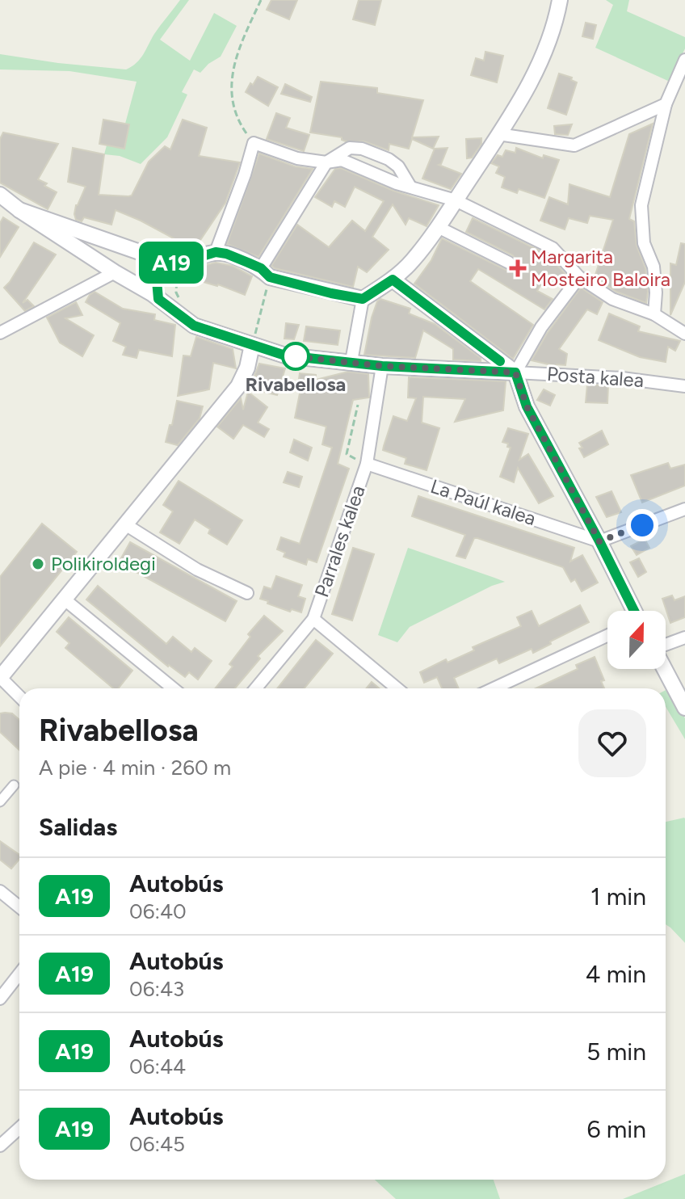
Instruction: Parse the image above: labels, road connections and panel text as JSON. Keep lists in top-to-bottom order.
{
  "streets": {
    "street": ["Posta kalea", "La Paúl kalea", "Parrales kalea"]
  },
  "crossings": [
    ["Posta kalea", "Parrales kalea"],
    ["La Paúl kalea", "Parrales kalea"]
  ],
  "places": {
    "health": ["Margarita Mosteiro Baloira"],
    "other": ["Rivabellosa", "Polikiroldegi"]
  },
  "lines": ["bus line A19"],
  "north": "top",
  "page": {
    "on_map": "A19",
    "heading": [
      ["Rivabellosa", "A pie · 4 min · 260 m"],
      "Salidas"
    ],
    "list": [
      {
        "mark": "A19",
        "name": "Autobús",
        "note": "06:40",
        "value": "1 min"
      },
      {
        "mark": "A19",
        "name": "Autobús",
        "note": "06:43",
        "value": "4 min"
      },
      {
        "mark": "A19",
        "name": "Autobús",
        "note": "06:44",
        "value": "5 min"
      },
      {
        "mark": "A19",
        "name": "Autobús",
        "note": "06:45",
        "value": "6 min"
      }
    ]
  }
}
